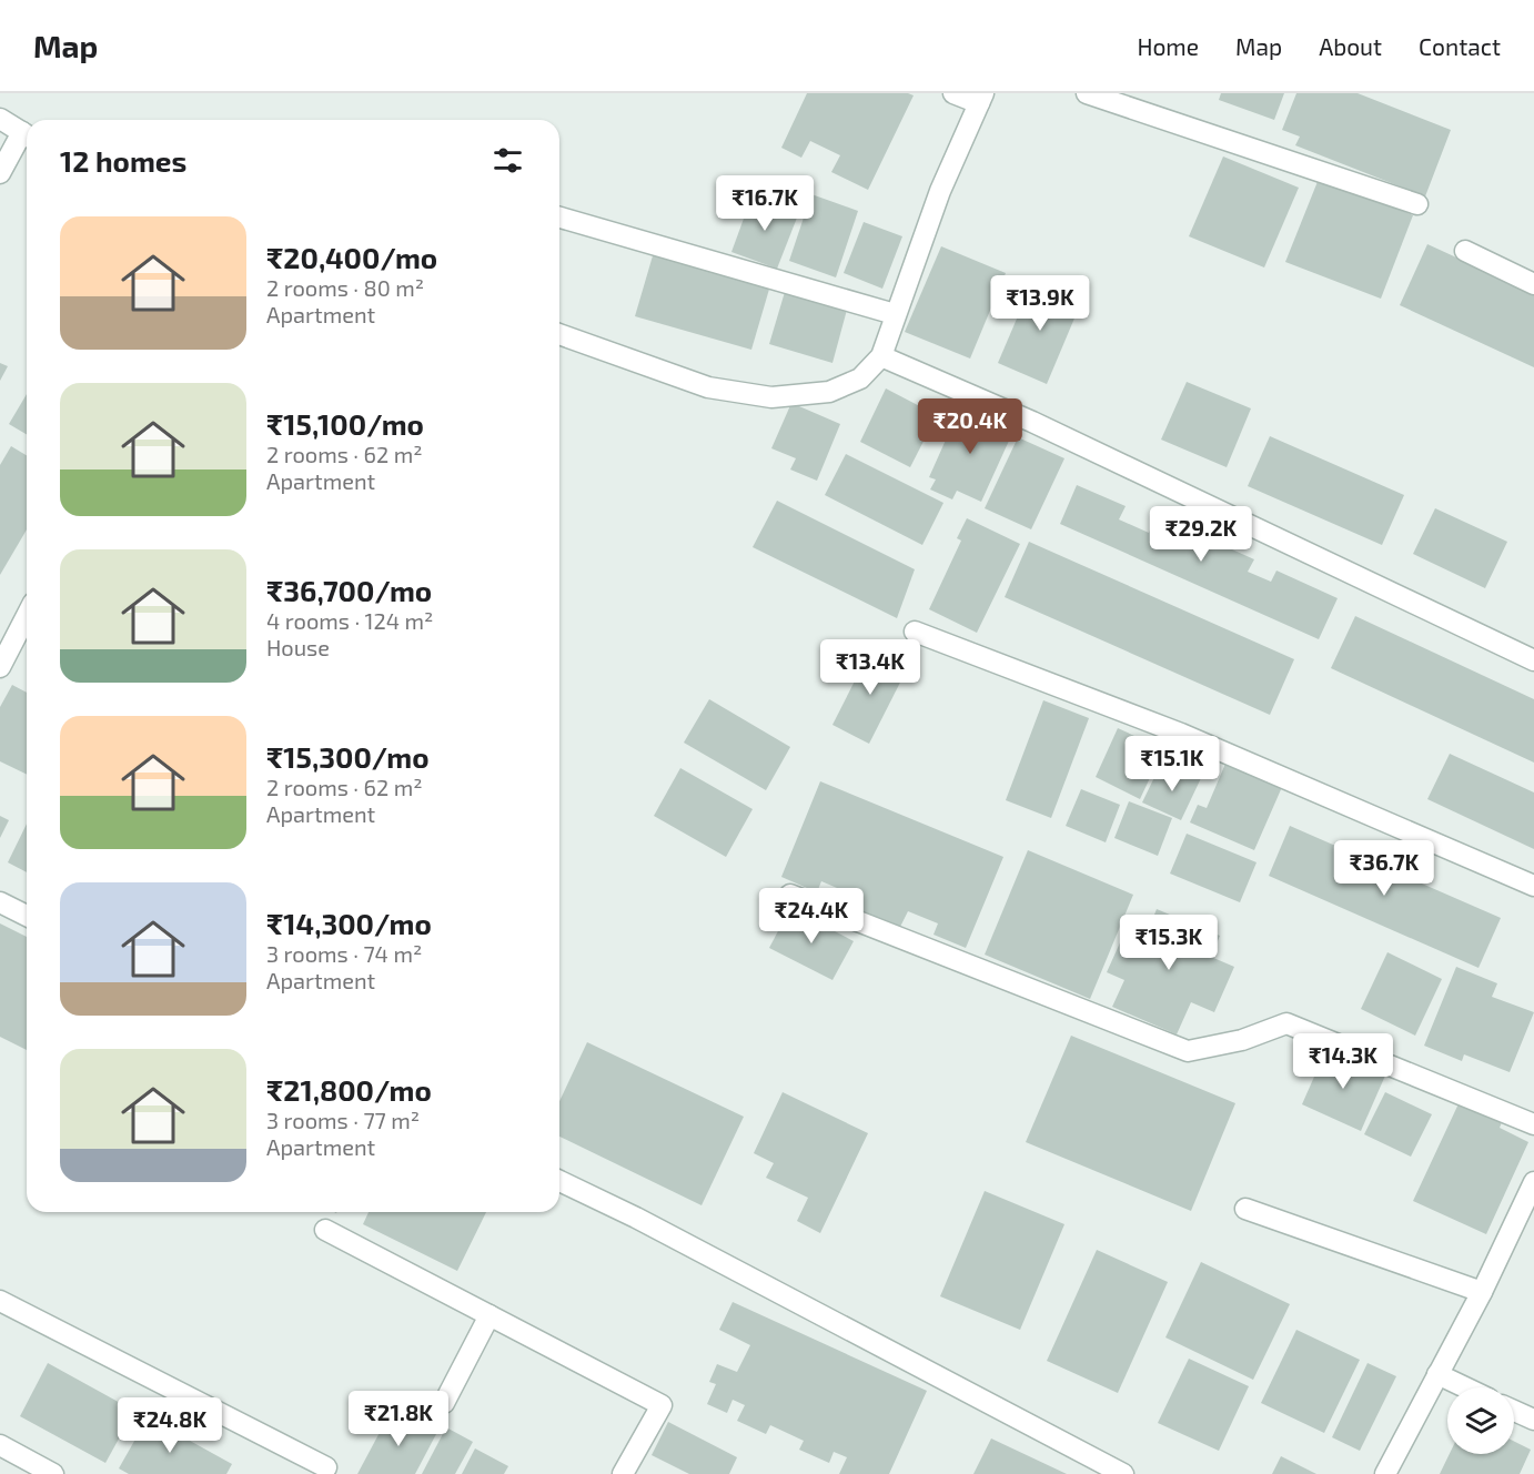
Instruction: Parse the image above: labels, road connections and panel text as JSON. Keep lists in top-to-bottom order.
{
  "page": {
    "header": "Map",
    "nav": [
      "Home",
      "Map",
      "About",
      "Contact"
    ],
    "heading": "12 homes",
    "price": [
      "₹16.7K",
      "₹13.9K",
      "₹20.4K",
      "₹29.2K",
      "₹13.4K",
      "₹15.1K",
      "₹36.7K",
      "₹24.4K",
      "₹15.3K",
      "₹14.3K",
      "₹21.8K",
      "₹24.8K"
    ],
    "list": [
      {
        "name": "₹20,400/mo",
        "note": "2 rooms · 80 m² · Apartment"
      },
      {
        "name": "₹15,100/mo",
        "note": "2 rooms · 62 m² · Apartment"
      },
      {
        "name": "₹36,700/mo",
        "note": "4 rooms · 124 m² · House"
      },
      {
        "name": "₹15,300/mo",
        "note": "2 rooms · 62 m² · Apartment"
      },
      {
        "name": "₹14,300/mo",
        "note": "3 rooms · 74 m² · Apartment"
      },
      {
        "name": "₹21,800/mo",
        "note": "3 rooms · 77 m² · Apartment"
      }
    ]
  }
}
